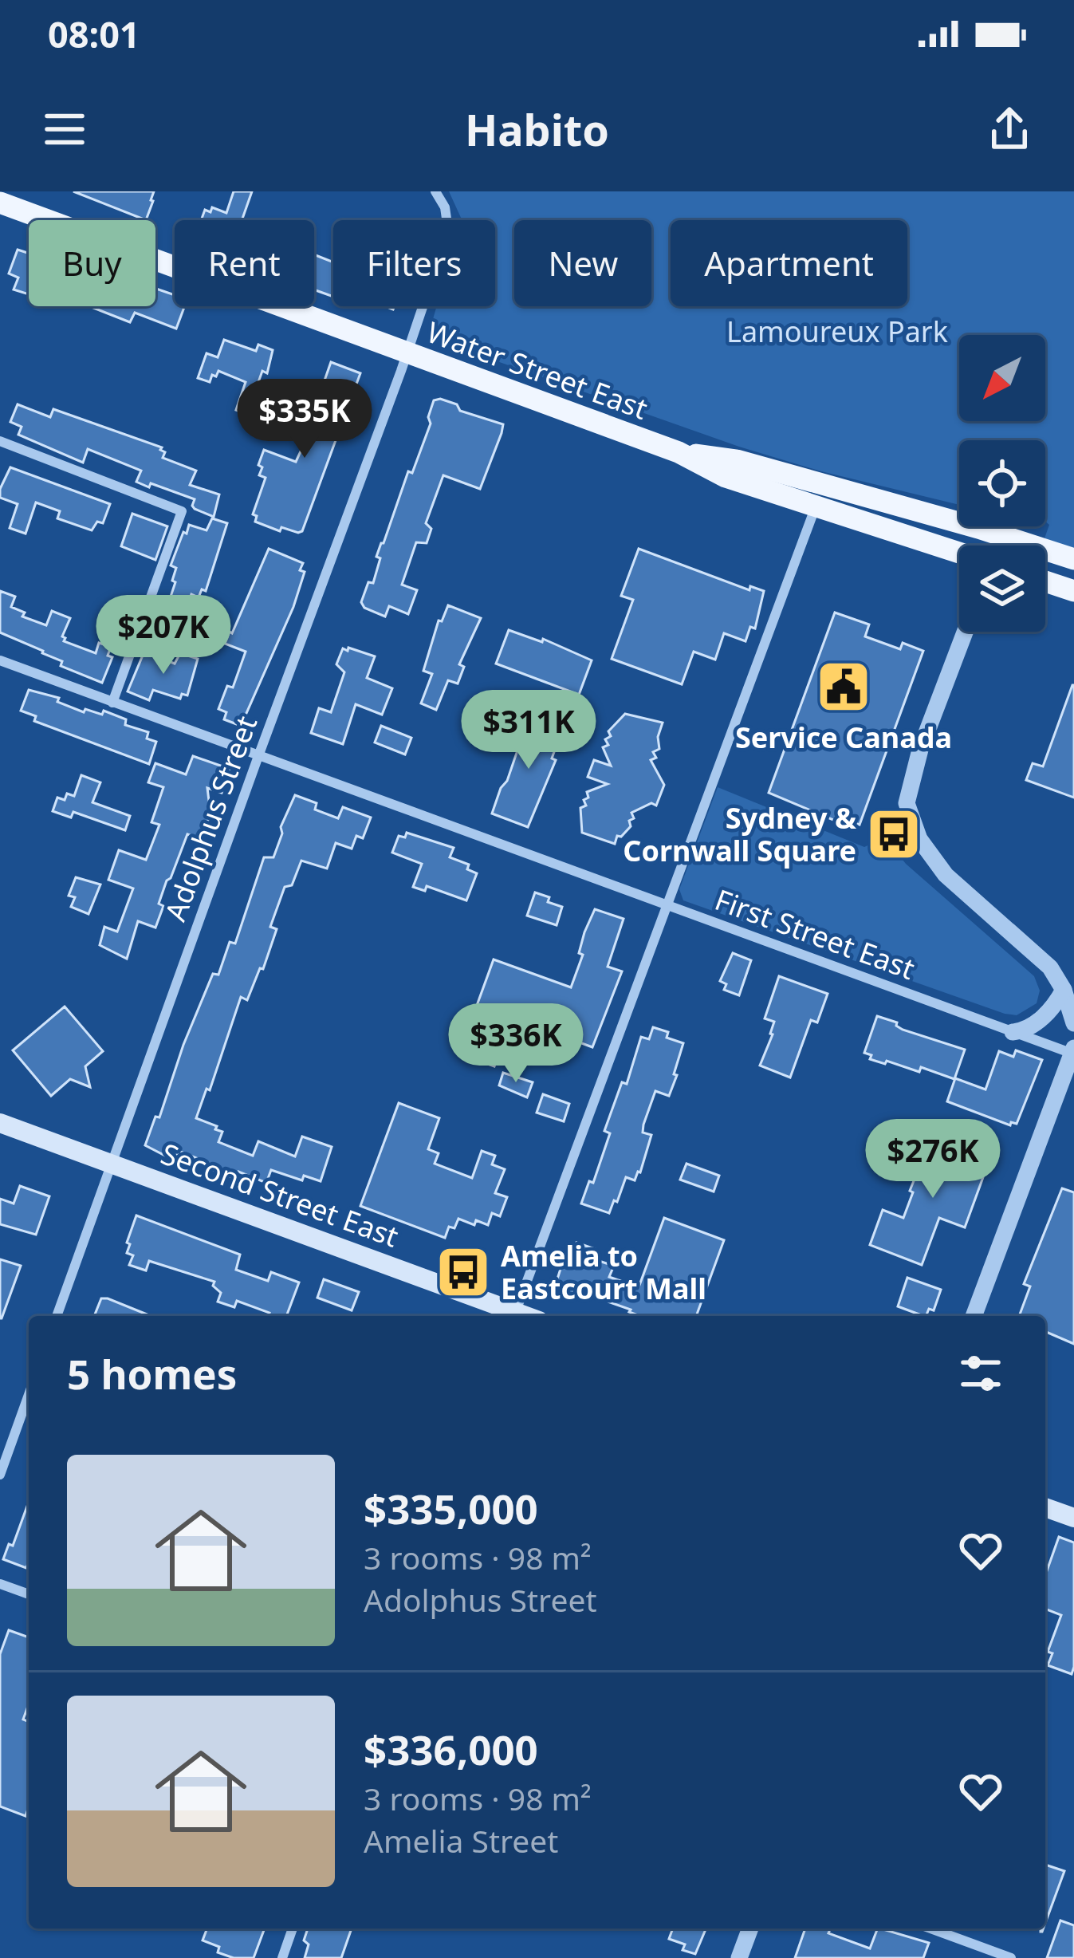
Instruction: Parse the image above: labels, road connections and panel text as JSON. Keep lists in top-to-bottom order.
{
  "streets": {
    "main road": ["Water Street East", "Second Street East"],
    "street": ["Adolphus Street", "First Street East"]
  },
  "crossings": [
    ["Water Street East", "Adolphus Street"],
    ["Adolphus Street", "First Street East"],
    ["Adolphus Street", "Second Street East"]
  ],
  "parks": ["Lamoureux Park"],
  "places": {
    "public building": ["Service Canada"],
    "bus stop": ["Sydney & Cornwall Square", "Amelia to Eastcourt Mall"]
  },
  "north": "bottom left",
  "page": {
    "status": "08:01",
    "header": "Habito",
    "chip": [
      "Buy",
      "Rent",
      "Filters",
      "New",
      "Apartment"
    ],
    "price": [
      "$335K",
      "$207K",
      "$311K",
      "$336K",
      "$276K"
    ],
    "heading": "5 homes",
    "list": [
      {
        "name": "$335,000",
        "note": "3 rooms · 98 m² · Adolphus Street"
      },
      {
        "name": "$336,000",
        "note": "3 rooms · 98 m² · Amelia Street"
      }
    ]
  }
}
